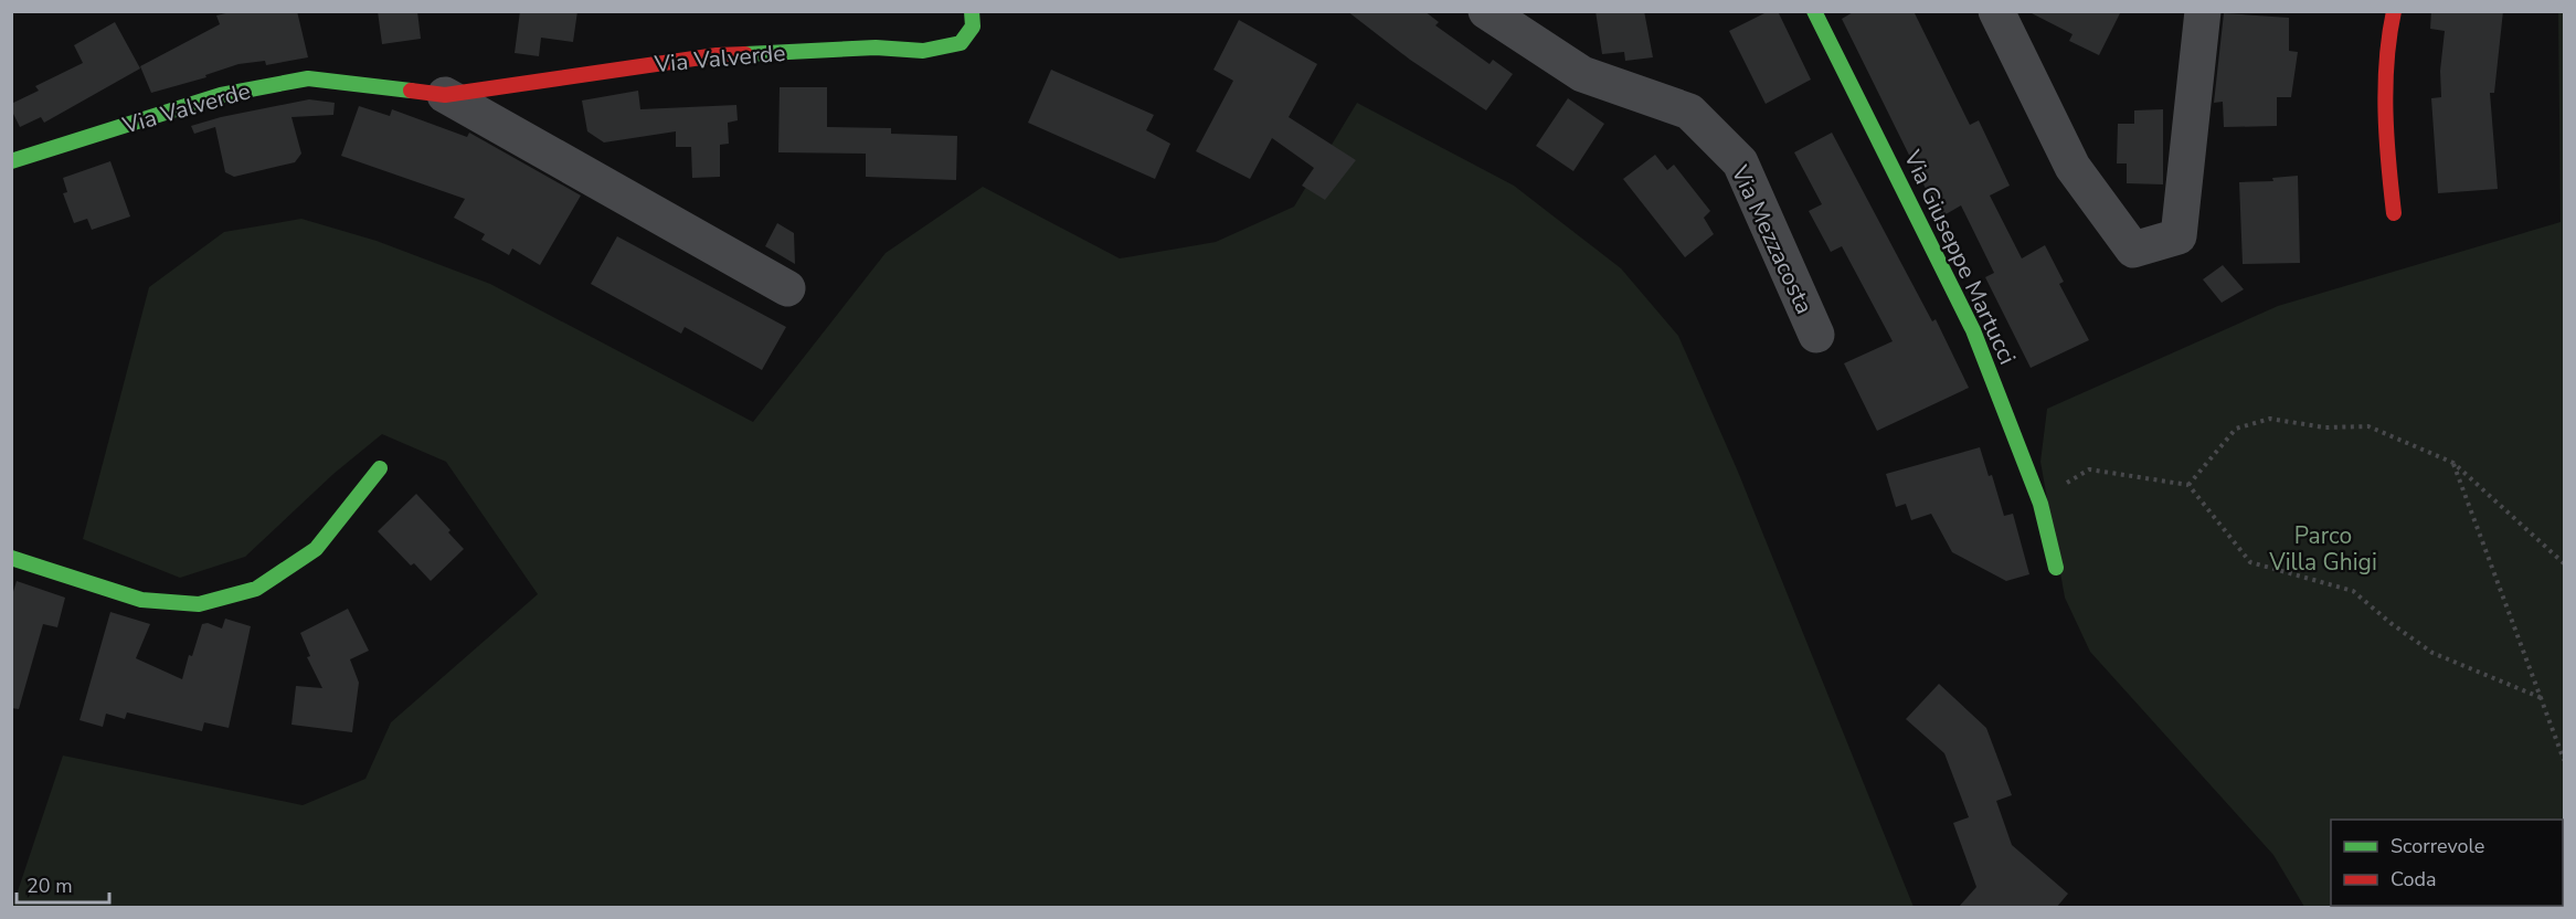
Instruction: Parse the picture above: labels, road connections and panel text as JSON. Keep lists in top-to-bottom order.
{
  "streets": {
    "street": ["Via Valverde", "Via Mezzacosta", "Via Giuseppe Martucci"]
  },
  "parks": ["Parco Villa Ghigi"],
  "legend": ["Scorrevole", "Coda"],
  "scale_bar": "20 m"
}
